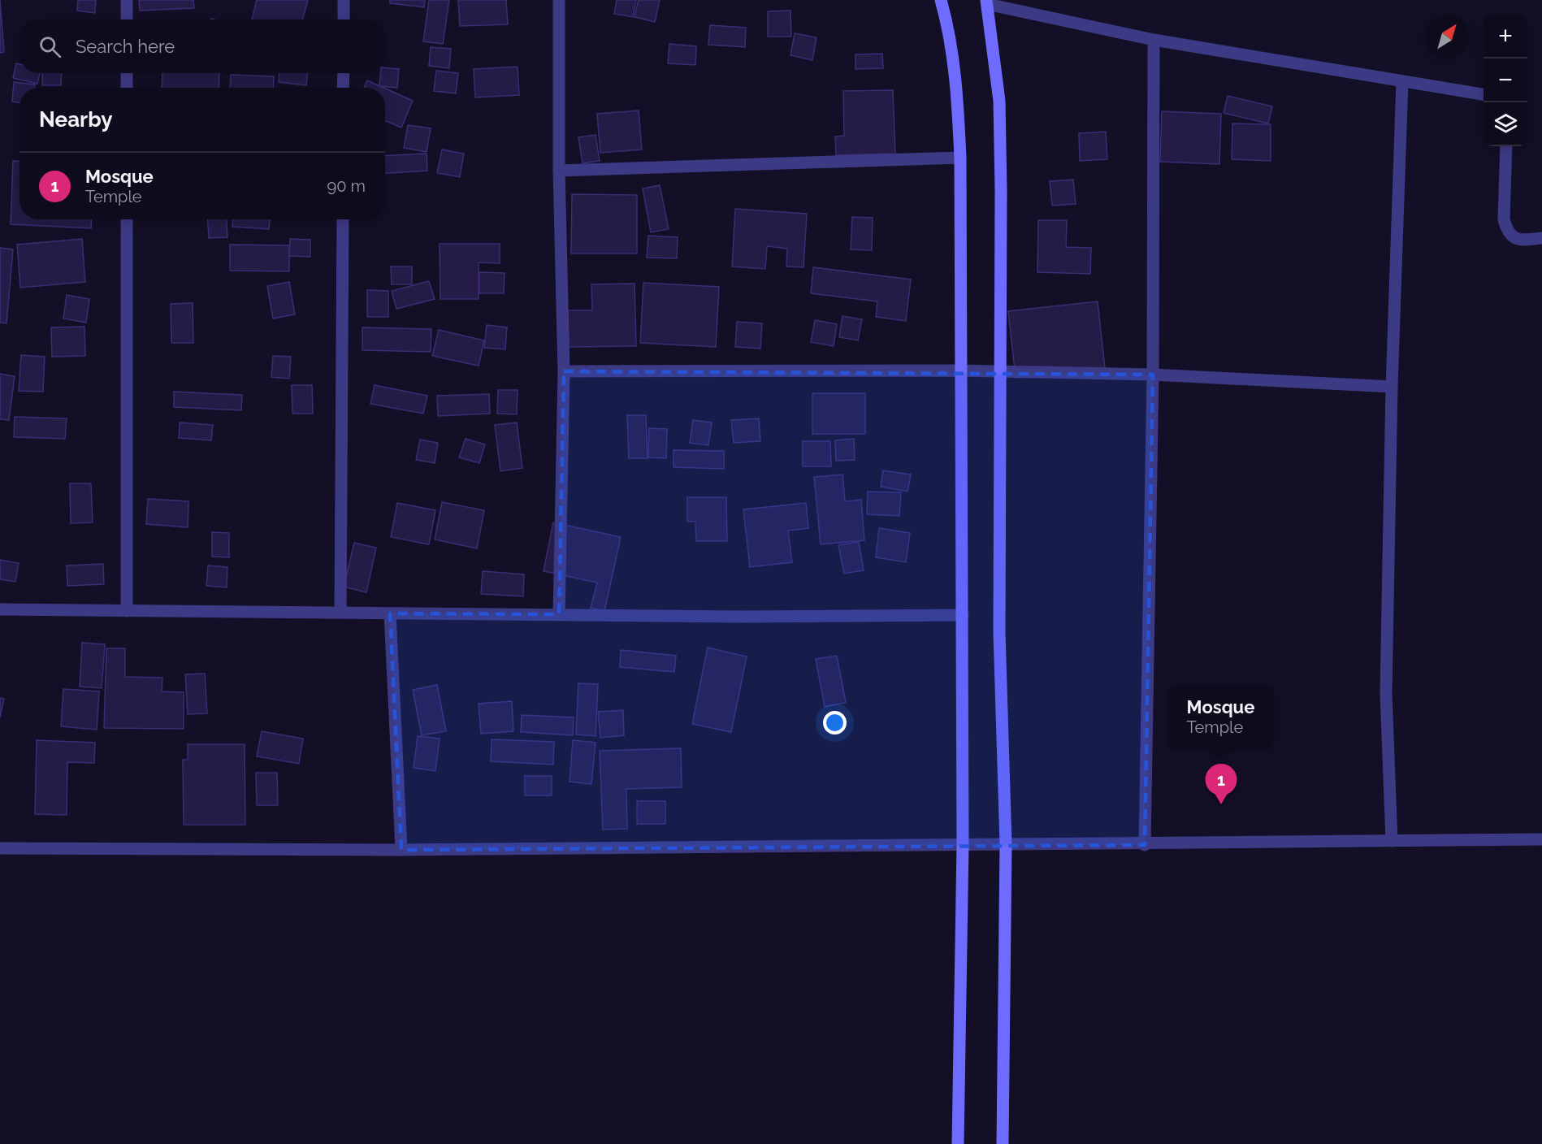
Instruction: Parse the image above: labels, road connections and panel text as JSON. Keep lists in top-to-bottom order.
{
  "north": "top right",
  "page": {
    "map_buttons": ["+", "−"],
    "search": "Search here",
    "heading": "Nearby",
    "list": [
      {
        "mark": "1",
        "name": "Mosque",
        "note": "Temple",
        "value": "90 m"
      }
    ],
    "popup": ["Mosque", "Temple"],
    "pins": "1"
  }
}
